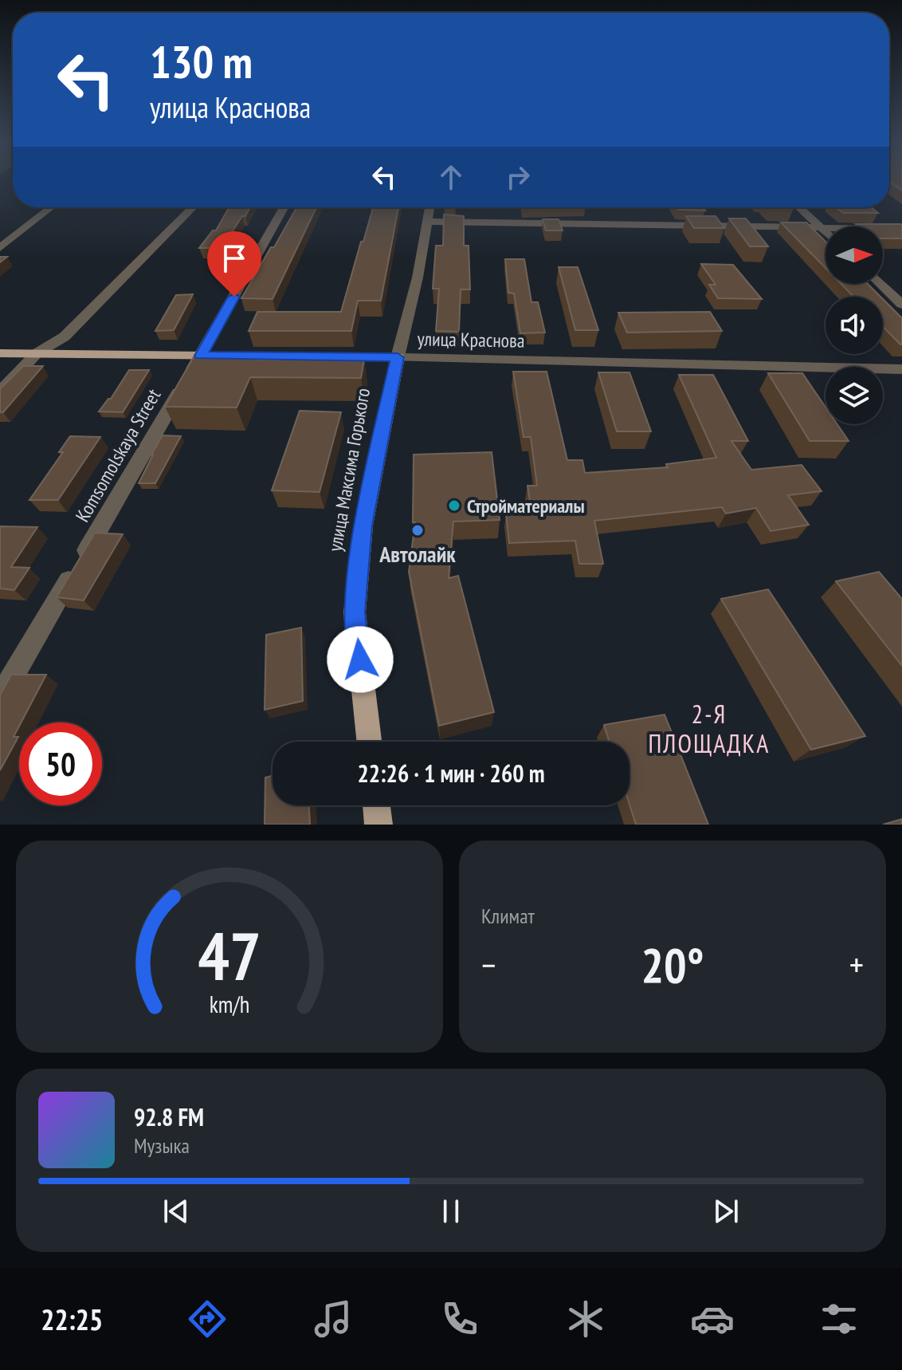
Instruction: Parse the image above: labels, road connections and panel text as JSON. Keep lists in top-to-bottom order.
{
  "streets": {
    "main road": ["улица Краснова", "улица Максима Горького"],
    "street": ["Komsomolskaya Street"]
  },
  "crossings": [
    ["улица Краснова", "Komsomolskaya Street"],
    ["улица Краснова", "улица Максима Горького"]
  ],
  "districts": ["2-Я ПЛОЩАДКА"],
  "places": ["Стройматериалы", "Автолайк"],
  "north": "right",
  "page": {
    "turn": ["130 m", "улица Краснова"],
    "limit": "50",
    "trip": "22:26 · 1 мин · 260 m",
    "tile": "Климат",
    "heat": ["−", "20°", "+"],
    "song": ["92.8 FM", "Музыка"],
    "tabs": "22:25",
    "gauge": ["47", "km/h"]
  }
}
